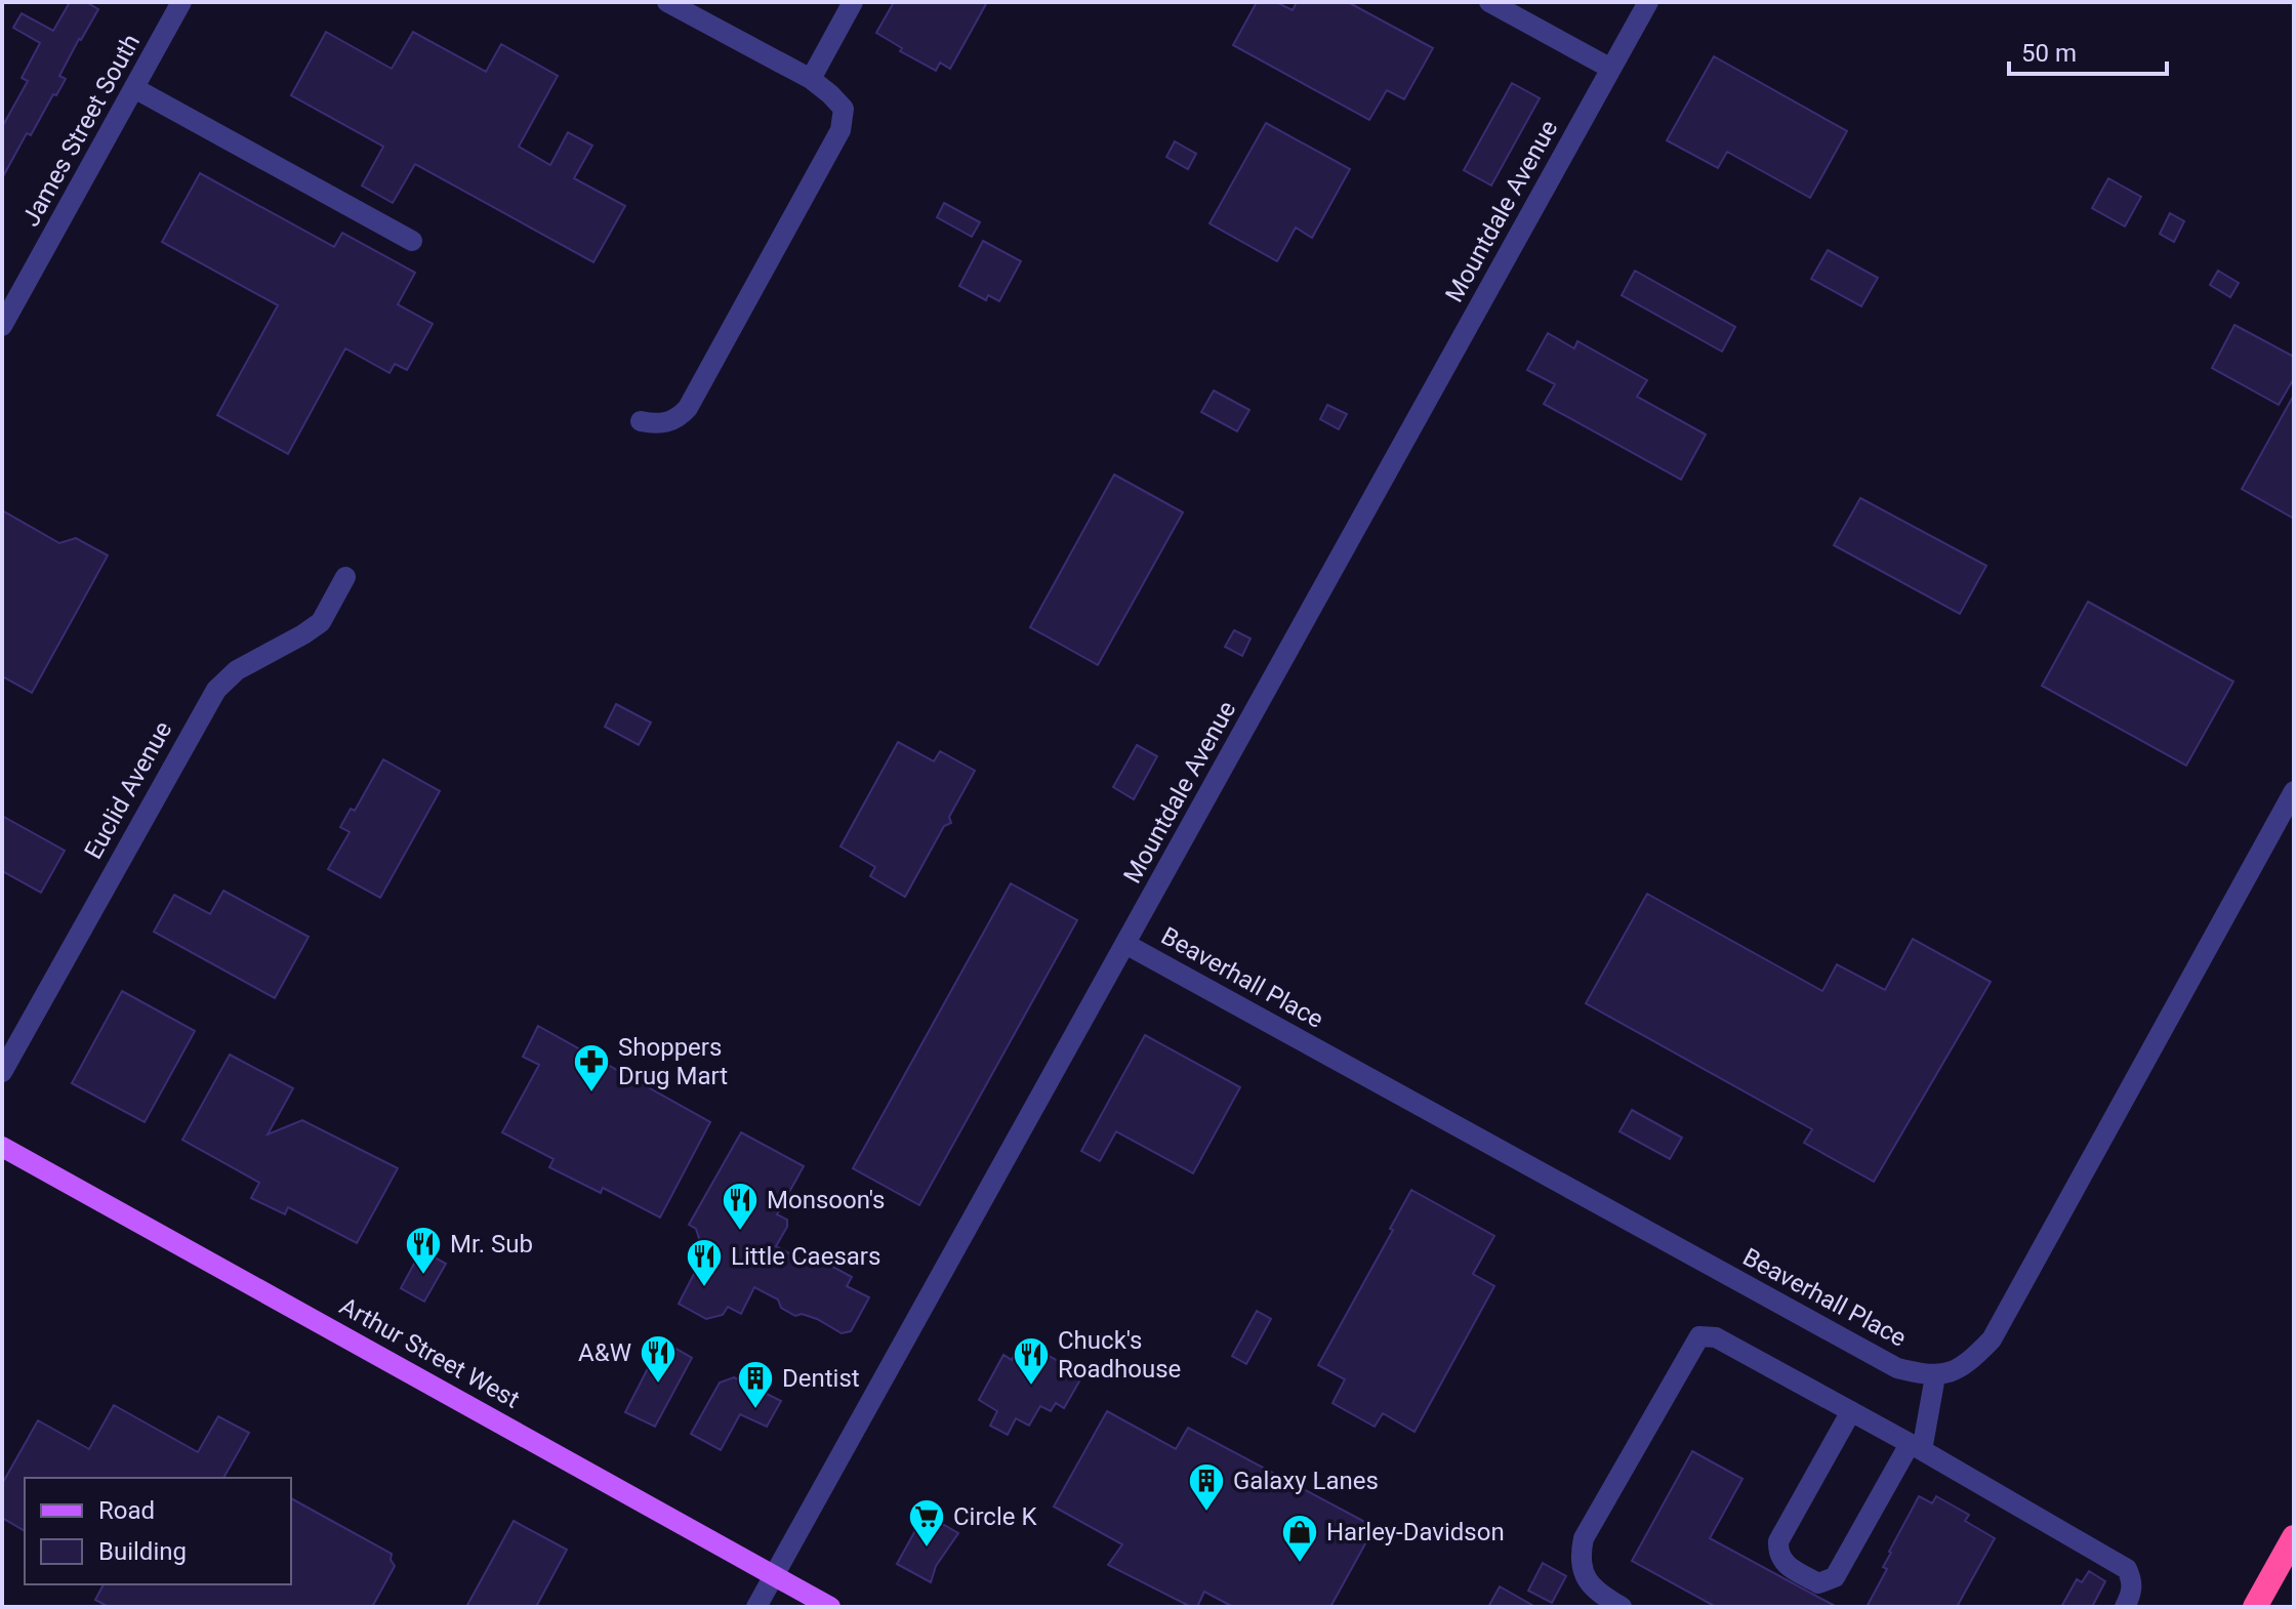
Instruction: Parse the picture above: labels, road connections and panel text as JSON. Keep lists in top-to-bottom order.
{
  "streets": {
    "main road": ["Arthur Street West"],
    "street": [
      "James Street South",
      "Mountdale Avenue",
      "Euclid Avenue",
      "Beaverhall Place"
    ]
  },
  "crossings": [
    ["Mountdale Avenue", "Beaverhall Place"],
    ["Mountdale Avenue", "Arthur Street West"]
  ],
  "places": {
    "pharmacy": ["Shoppers Drug Mart"],
    "restaurant": [
      "Monsoon's",
      "Mr. Sub",
      "Little Caesars",
      "A&W",
      "Chuck's Roadhouse"
    ],
    "building": ["Dentist", "Galaxy Lanes"],
    "supermarket": ["Circle K"],
    "shop": ["Harley-Davidson"]
  },
  "legend": ["Road", "Building"],
  "scale_bar": "50 m"
}
